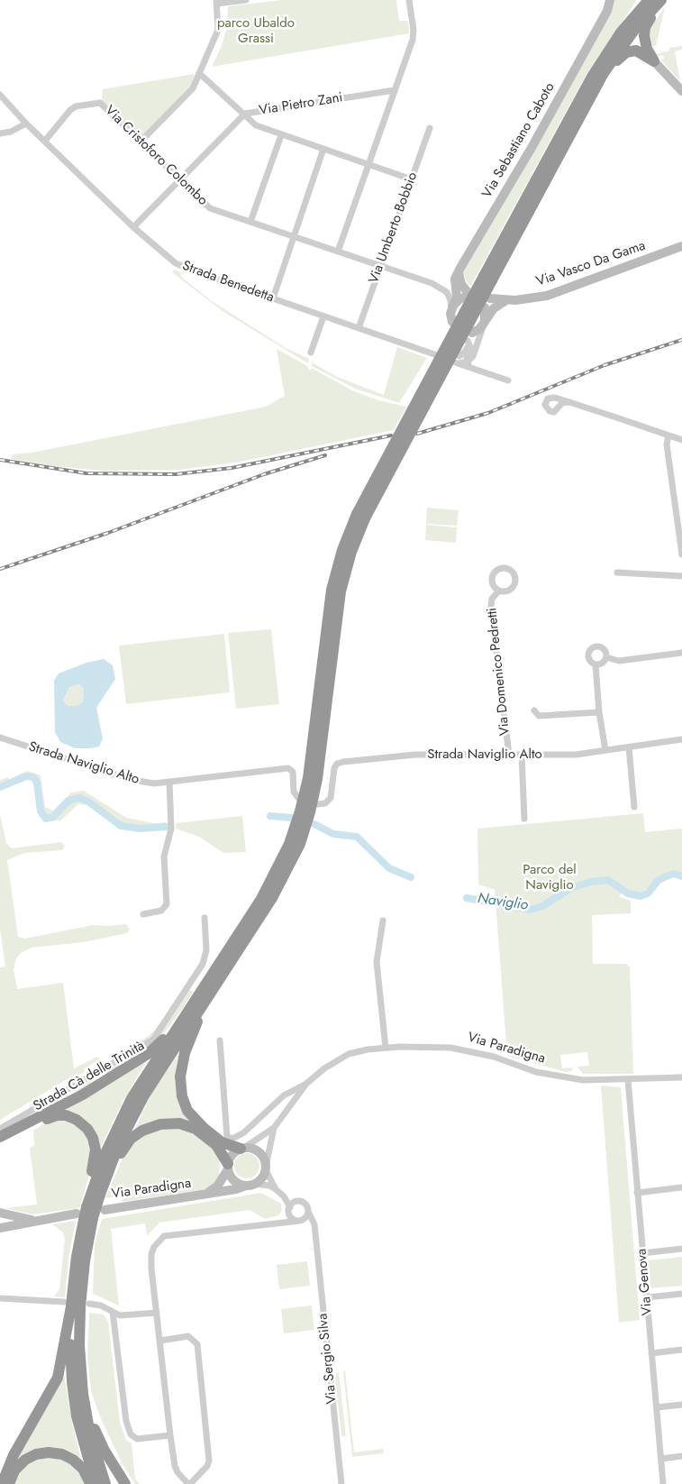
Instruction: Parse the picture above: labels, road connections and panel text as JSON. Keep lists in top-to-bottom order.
{
  "streets": {
    "street": [
      "Via Pietro Zani",
      "Via Sebastiano Caboto",
      "Via Cristoforo Colombo",
      "Via Umberto Bobbio",
      "Via Vasco Da Gama",
      "Strada Benedetta",
      "Via Domenico Pedretti",
      "Strada Naviglio Alto",
      "Via Paradigna",
      "Strada Cà delle Trinità",
      "Via Genova",
      "Via Sergio Silva"
    ]
  },
  "crossings": [
    ["Via Pietro Zani", "Via Cristoforo Colombo"],
    ["Via Pietro Zani", "Strada Benedetta"],
    ["Via Sebastiano Caboto", "Via Cristoforo Colombo"],
    ["Via Cristoforo Colombo", "Via Umberto Bobbio"],
    ["Via Cristoforo Colombo", "Strada Benedetta"],
    ["Via Umberto Bobbio", "Strada Benedetta"],
    ["Via Domenico Pedretti", "Strada Naviglio Alto"],
    ["Via Paradigna", "Via Genova"]
  ],
  "water": ["Naviglio"],
  "parks": ["parco Ubaldo Grassi", "Parco del Naviglio"]
}
